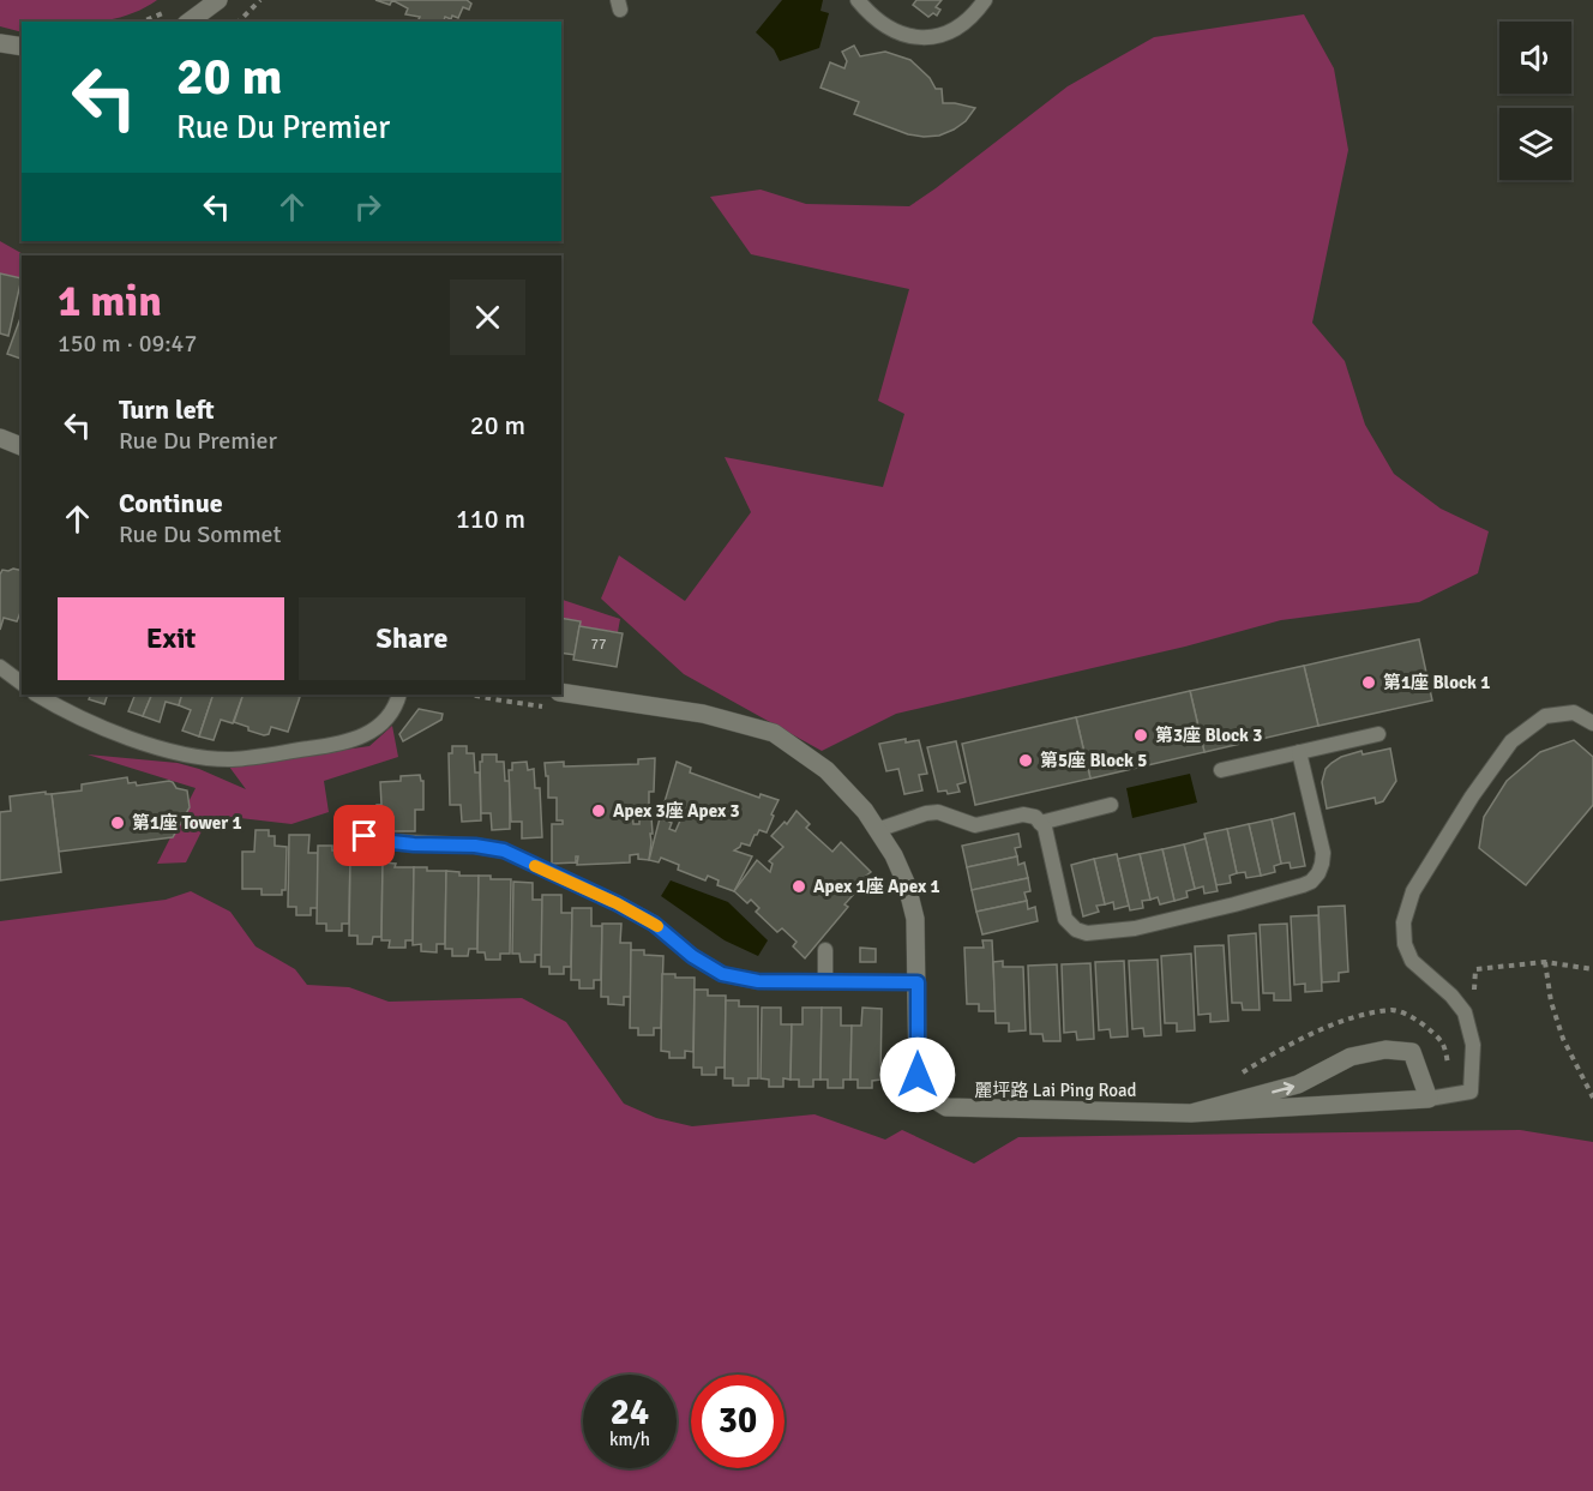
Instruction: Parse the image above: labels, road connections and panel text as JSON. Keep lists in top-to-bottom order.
{
  "streets": {
    "street": ["麗坪路 Lai Ping Road"]
  },
  "places": [
    "第1座 Block 1",
    "第3座 Block 3",
    "第5座 Block 5",
    "Apex 3座 Apex 3",
    "第1座 Tower 1",
    "Apex 1座 Apex 1"
  ],
  "house_numbers": ["77"],
  "page": {
    "turn": ["20 m", "Rue Du Premier"],
    "heading": ["1 min", "150 m · 09:47"],
    "list": [
      {
        "name": "Turn left",
        "note": "Rue Du Premier",
        "value": "20 m"
      },
      {
        "name": "Continue",
        "note": "Rue Du Sommet",
        "value": "110 m"
      }
    ],
    "buttons": ["Exit", "Share"],
    "speed": "24 km/h",
    "limit": "30"
  }
}
